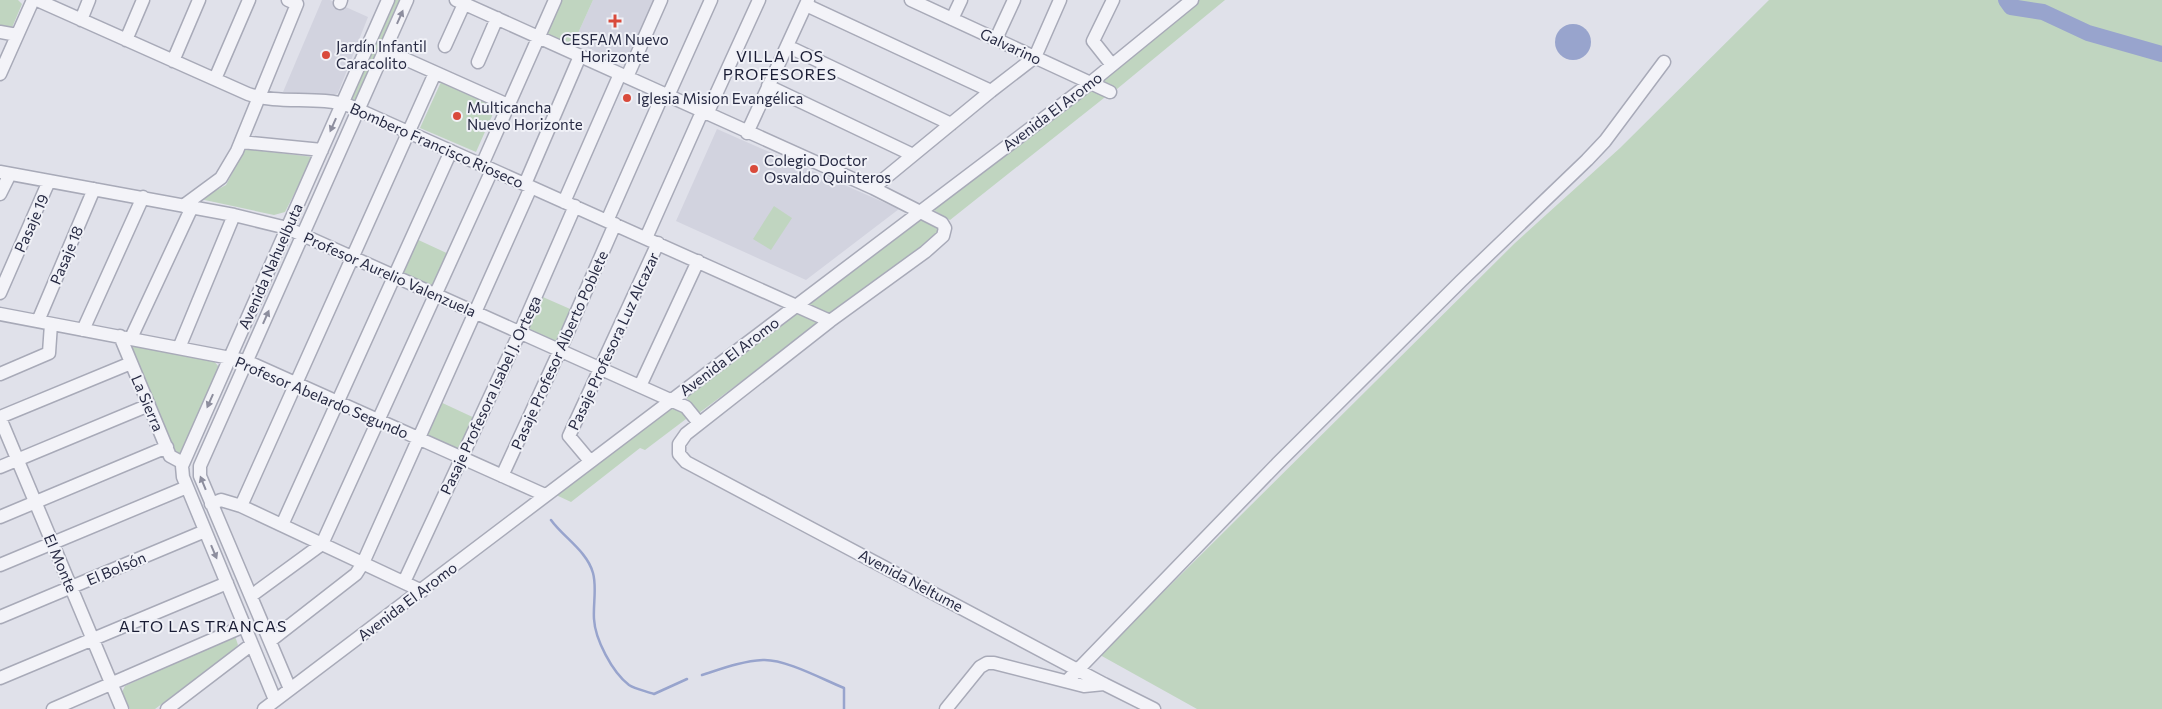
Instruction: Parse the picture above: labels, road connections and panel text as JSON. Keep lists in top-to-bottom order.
{
  "streets": {
    "street": [
      "Galvarino",
      "Avenida El Aromo",
      "Bombero Francisco Rioseco",
      "Pasaje 19",
      "Pasaje 18",
      "Avenida Nahuelbuta",
      "Profesor Aurelio Valenzuela",
      "Pasaje Profesora Luz Alcazar",
      "Pasaje Profesor Alberto Poblete",
      "Pasaje Profesora Isabel J. Ortega",
      "Profesor Abelardo Segundo",
      "La Sierra",
      "El Monte",
      "El Bolsón",
      "Avenida Neltume"
    ]
  },
  "crossings": [
    ["Galvarino", "Avenida El Aromo"],
    ["Avenida El Aromo", "Bombero Francisco Rioseco"],
    ["Avenida El Aromo", "Avenida Nahuelbuta"],
    ["Avenida El Aromo", "Profesor Aurelio Valenzuela"],
    ["Avenida El Aromo", "Pasaje Profesora Luz Alcazar"],
    ["Avenida El Aromo", "Profesor Abelardo Segundo"],
    ["Bombero Francisco Rioseco", "Avenida Nahuelbuta"],
    ["Bombero Francisco Rioseco", "Pasaje Profesora Luz Alcazar"],
    ["Bombero Francisco Rioseco", "Pasaje Profesor Alberto Poblete"],
    ["Bombero Francisco Rioseco", "Pasaje Profesora Isabel J. Ortega"],
    ["Pasaje 19", "Profesor Aurelio Valenzuela"],
    ["Pasaje 18", "Profesor Aurelio Valenzuela"],
    ["Pasaje 18", "Profesor Abelardo Segundo"],
    ["Avenida Nahuelbuta", "Profesor Aurelio Valenzuela"],
    ["Avenida Nahuelbuta", "Profesor Abelardo Segundo"],
    ["Avenida Nahuelbuta", "La Sierra"],
    ["Profesor Aurelio Valenzuela", "Pasaje Profesora Luz Alcazar"],
    ["Profesor Aurelio Valenzuela", "Pasaje Profesor Alberto Poblete"],
    ["Profesor Aurelio Valenzuela", "Pasaje Profesora Isabel J. Ortega"],
    ["Profesor Aurelio Valenzuela", "Avenida Neltume"],
    ["Pasaje Profesor Alberto Poblete", "Profesor Abelardo Segundo"],
    ["Pasaje Profesora Isabel J. Ortega", "Profesor Abelardo Segundo"],
    ["Profesor Abelardo Segundo", "La Sierra"],
    ["El Monte", "El Bolsón"]
  ],
  "districts": ["VILLA LOS PROFESORES", "ALTO LAS TRANCAS"],
  "places": {
    "health": ["CESFAM Nuevo Horizonte"],
    "other": [
      "Jardín Infantil Caracolito",
      "Iglesia Mision Evangélica",
      "Multicancha Nuevo Horizonte",
      "Colegio Doctor Osvaldo Quinteros"
    ]
  }
}
